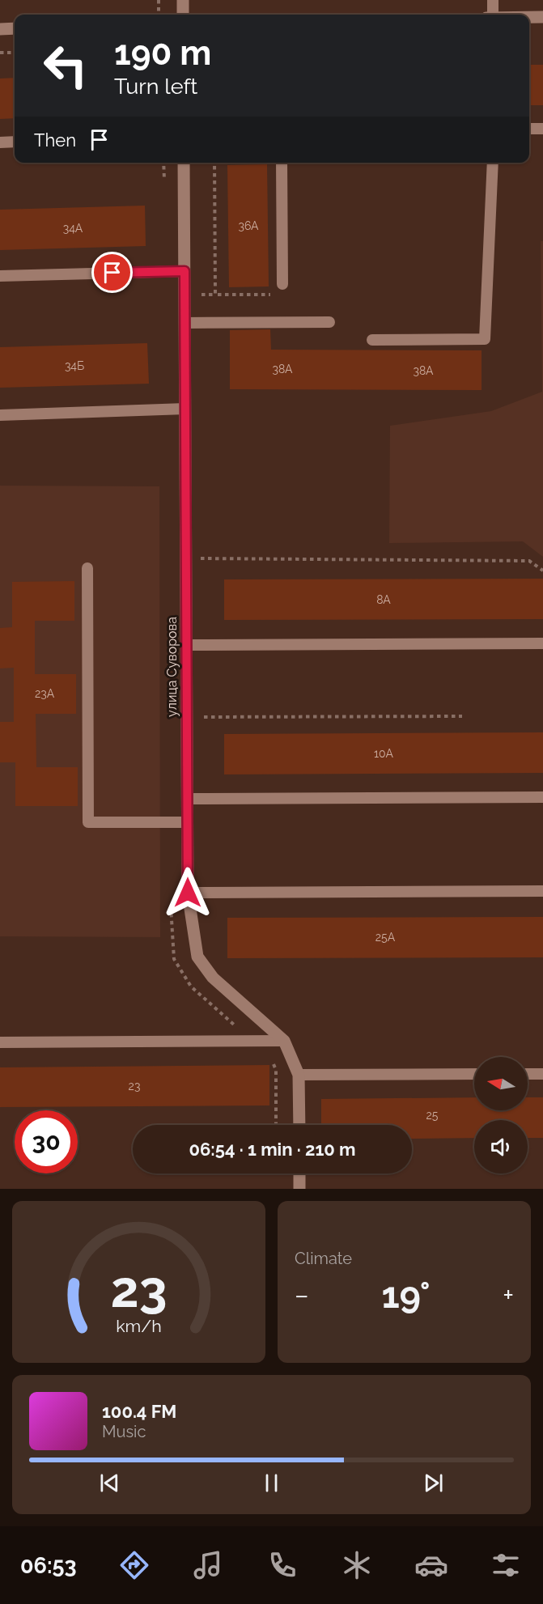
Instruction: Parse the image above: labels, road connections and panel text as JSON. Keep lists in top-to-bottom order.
{
  "streets": {
    "street": ["улица Суворова"]
  },
  "house_numbers": [
    "36А",
    "34А",
    "34Б",
    "38А",
    "38А",
    "8А",
    "23А",
    "10А",
    "25А",
    "23",
    "25"
  ],
  "north": "left",
  "page": {
    "turn": ["190 m", "Turn left"],
    "then": "Then",
    "limit": "30",
    "trip": "06:54 · 1 min · 210 m",
    "tile": "Climate",
    "heat": ["−", "19°", "+"],
    "song": ["100.4 FM", "Music"],
    "tabs": "06:53",
    "gauge": ["23", "km/h"]
  }
}
